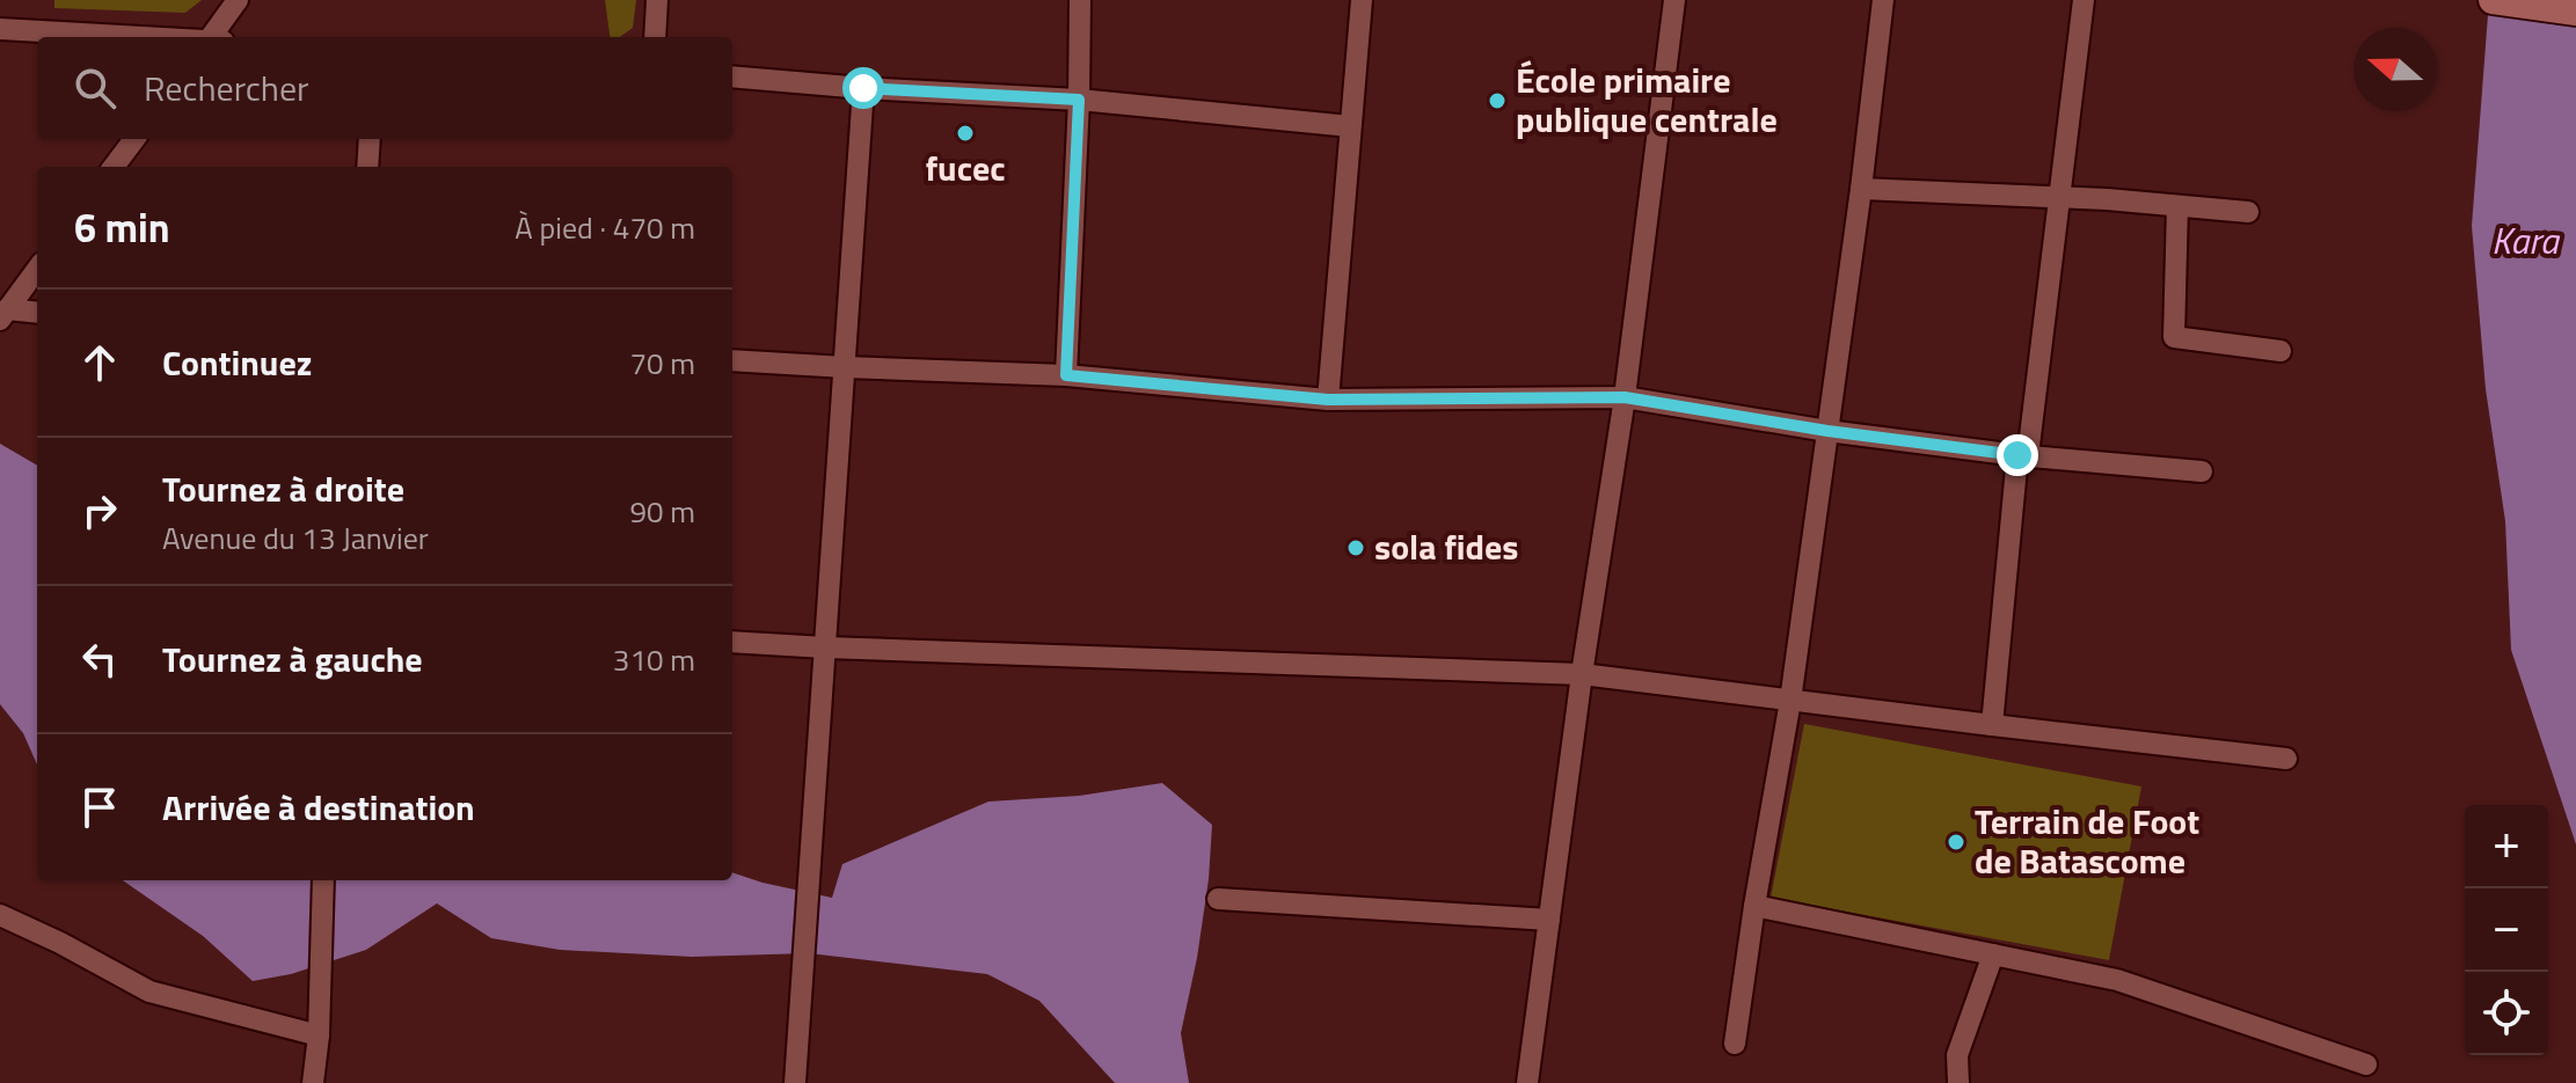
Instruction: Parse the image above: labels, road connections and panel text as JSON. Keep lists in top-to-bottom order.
{
  "water": ["Kara"],
  "places": [
    "École primaire publique centrale",
    "fucec",
    "sola fides",
    "Terrain de Foot de Batascome"
  ],
  "north": "left",
  "page": {
    "search": "Rechercher",
    "heading": ["6 min", "À pied · 470 m"],
    "list": [
      ["Continuez", "70 m"],
      ["Tournez à droite", "Avenue du 13 Janvier", "90 m"],
      ["Tournez à gauche", "310 m"],
      "Arrivée à destination"
    ],
    "map_buttons": ["+", "−"]
  }
}
